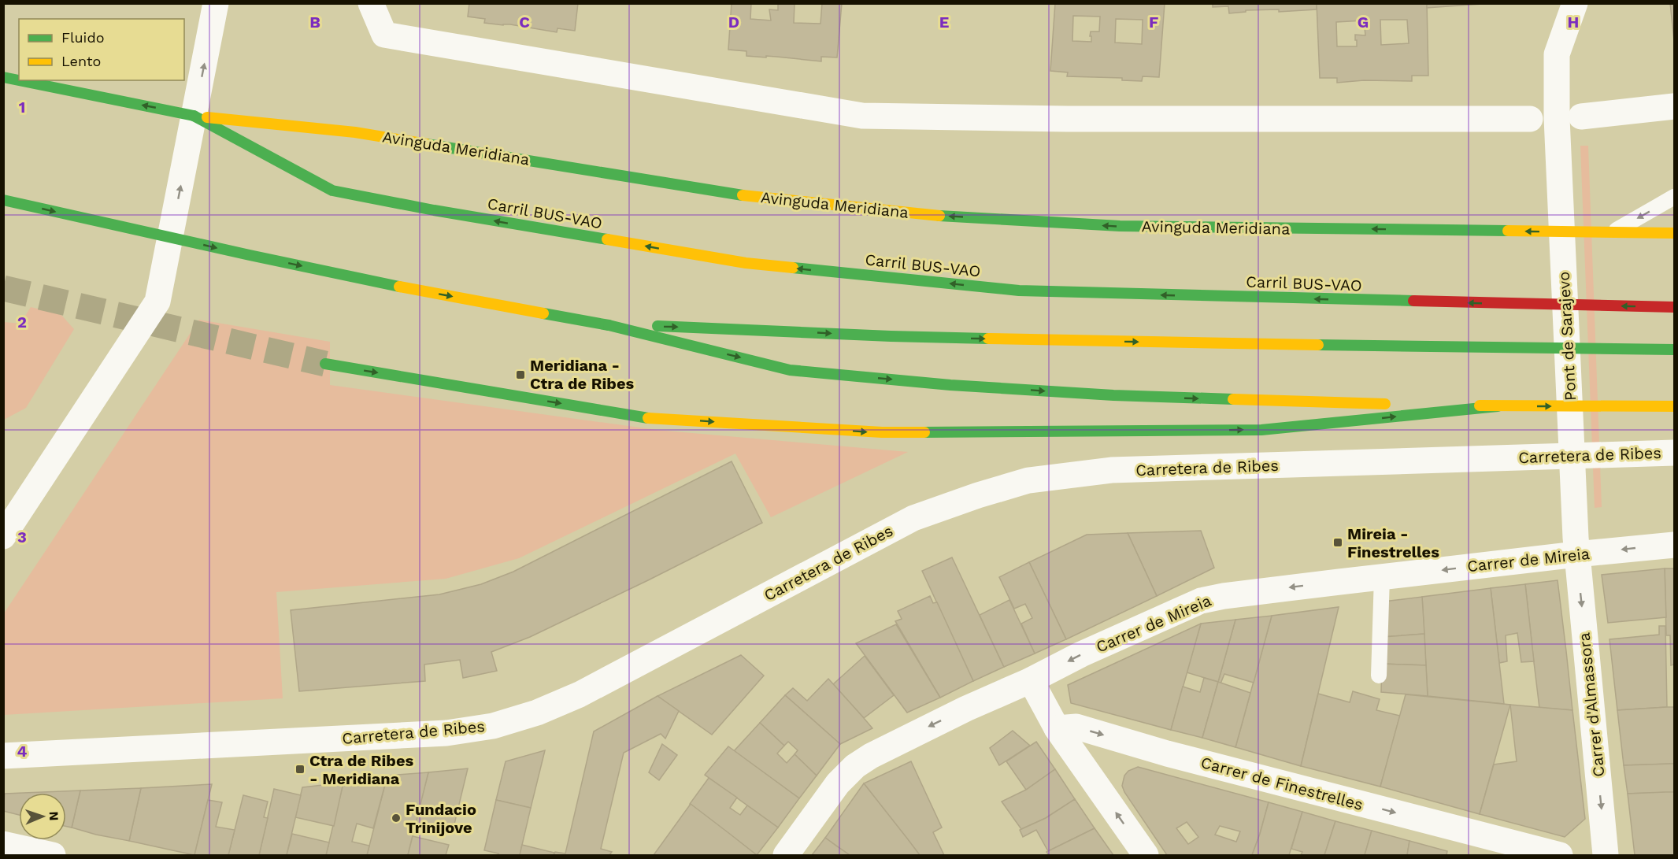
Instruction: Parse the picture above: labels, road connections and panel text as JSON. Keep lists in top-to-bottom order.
{
  "streets": {
    "main road": ["Avinguda Meridiana", "Carril BUS-VAO"],
    "street": [
      "Pont de Sarajevo",
      "Carretera de Ribes",
      "Carrer de Mireia",
      "Carrer d'Almassora",
      "Carrer de Finestrelles"
    ]
  },
  "crossings": [
    ["Avinguda Meridiana", "Carril BUS-VAO"],
    ["Pont de Sarajevo", "Carrer de Mireia"],
    ["Pont de Sarajevo", "Carrer d'Almassora"],
    ["Carrer de Mireia", "Carrer d'Almassora"]
  ],
  "one_way": [
    "Avinguda Meridiana",
    "Carrer de Mireia",
    "Carrer d'Almassora",
    "Carrer de Finestrelles"
  ],
  "places": {
    "transit": ["Meridiana - Ctra de Ribes", "Mireia - Finestrelles", "Ctra de Ribes - Meridiana"],
    "other": ["Fundacio Trinijove"]
  },
  "legend": ["Fluido", "Lento"],
  "north": "right",
  "grid": {
    "columns": [
      "B",
      "C",
      "D",
      "E",
      "F",
      "G",
      "H"
    ],
    "rows": [
      "1",
      "2",
      "3",
      "4"
    ]
  }
}
